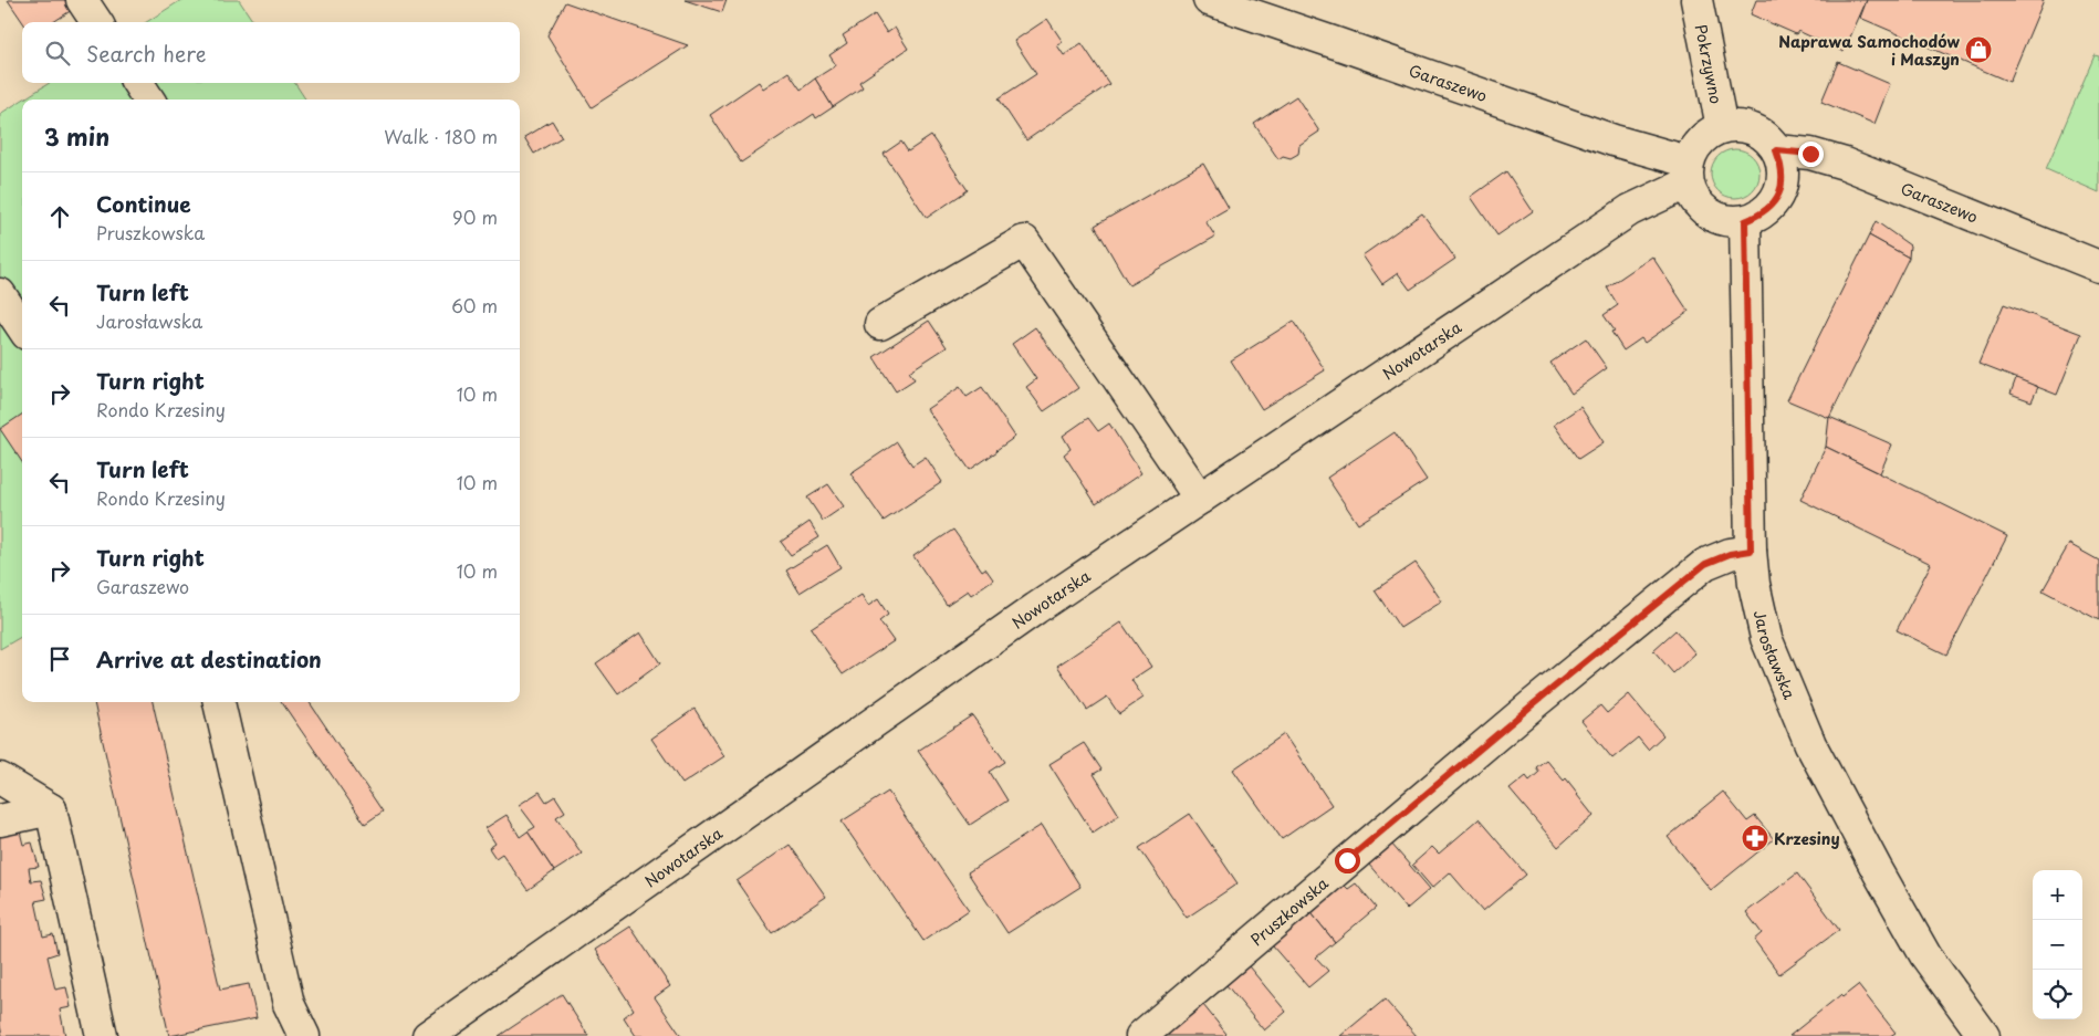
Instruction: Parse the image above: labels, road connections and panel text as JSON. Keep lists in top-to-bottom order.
{
  "streets": {
    "street": [
      "Pokrzywno",
      "Garaszewo",
      "Nowotarska",
      "Jarosławska",
      "Pruszkowska"
    ]
  },
  "crossings": [
    ["Pokrzywno", "Garaszewo"],
    ["Pokrzywno", "Nowotarska"],
    ["Pokrzywno", "Jarosławska"],
    ["Garaszewo", "Nowotarska"],
    ["Garaszewo", "Jarosławska"],
    ["Nowotarska", "Jarosławska"],
    ["Jarosławska", "Pruszkowska"]
  ],
  "places": {
    "shop": ["Naprawa Samochodów i Maszyn"],
    "pharmacy": ["Krzesiny"]
  },
  "page": {
    "search": "Search here",
    "heading": ["3 min", "Walk · 180 m"],
    "list": [
      ["Continue", "Pruszkowska", "90 m"],
      ["Turn left", "Jarosławska", "60 m"],
      ["Turn right", "Rondo Krzesiny", "10 m"],
      ["Turn left", "Rondo Krzesiny", "10 m"],
      ["Turn right", "Garaszewo", "10 m"],
      "Arrive at destination"
    ],
    "map_buttons": ["+", "−"]
  }
}
